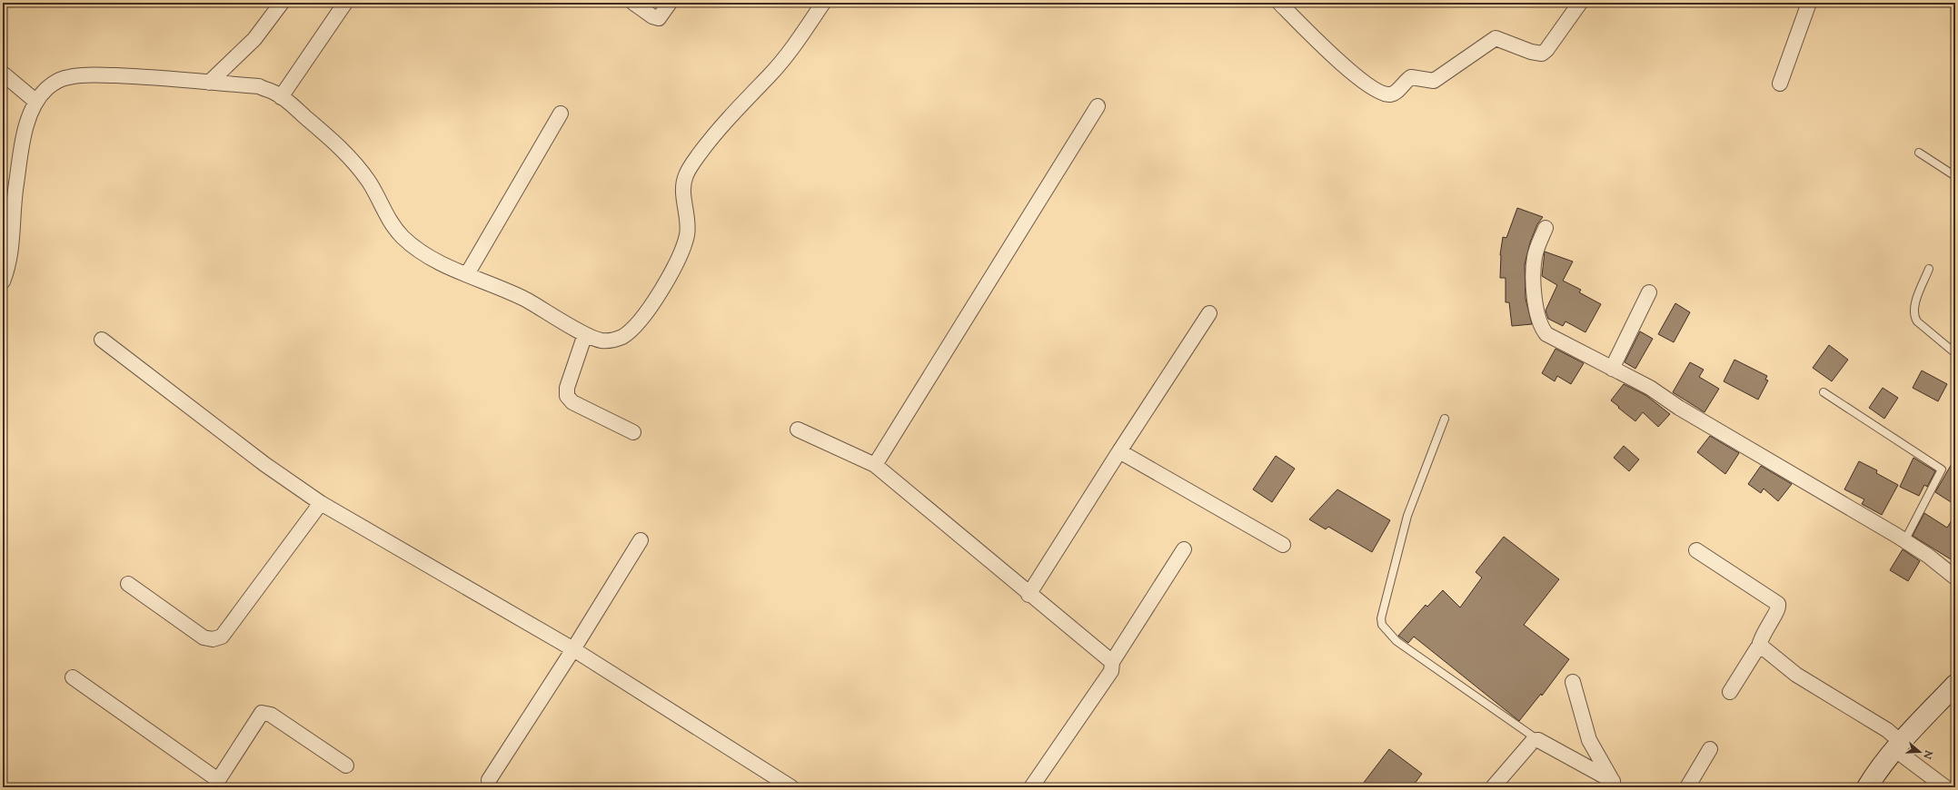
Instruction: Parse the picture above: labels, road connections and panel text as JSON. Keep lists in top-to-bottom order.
{
  "north": "right"
}
